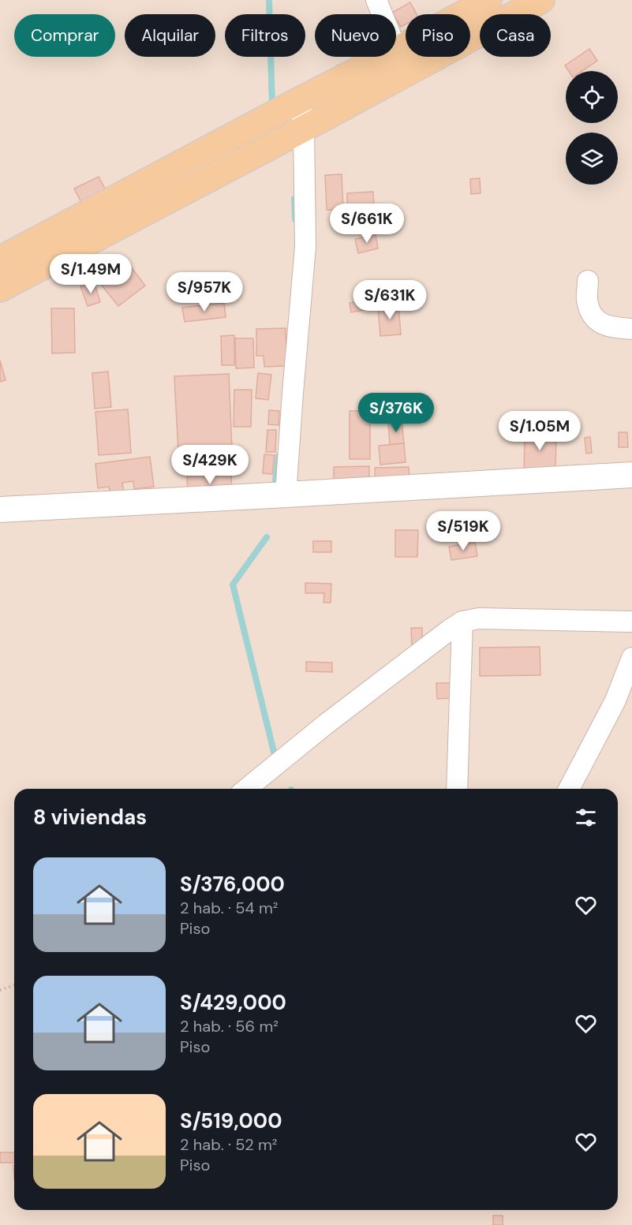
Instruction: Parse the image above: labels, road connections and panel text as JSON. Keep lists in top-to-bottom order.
{
  "page": {
    "chip": [
      "Comprar",
      "Alquilar",
      "Filtros",
      "Nuevo",
      "Piso",
      "Casa"
    ],
    "price": [
      "S/661K",
      "S/1.49M",
      "S/957K",
      "S/631K",
      "S/376K",
      "S/1.05M",
      "S/429K",
      "S/519K"
    ],
    "heading": "8 viviendas",
    "list": [
      {
        "name": "S/376,000",
        "note": "2 hab. · 54 m² · Piso"
      },
      {
        "name": "S/429,000",
        "note": "2 hab. · 56 m² · Piso"
      },
      {
        "name": "S/519,000",
        "note": "2 hab. · 52 m² · Piso"
      }
    ]
  }
}
